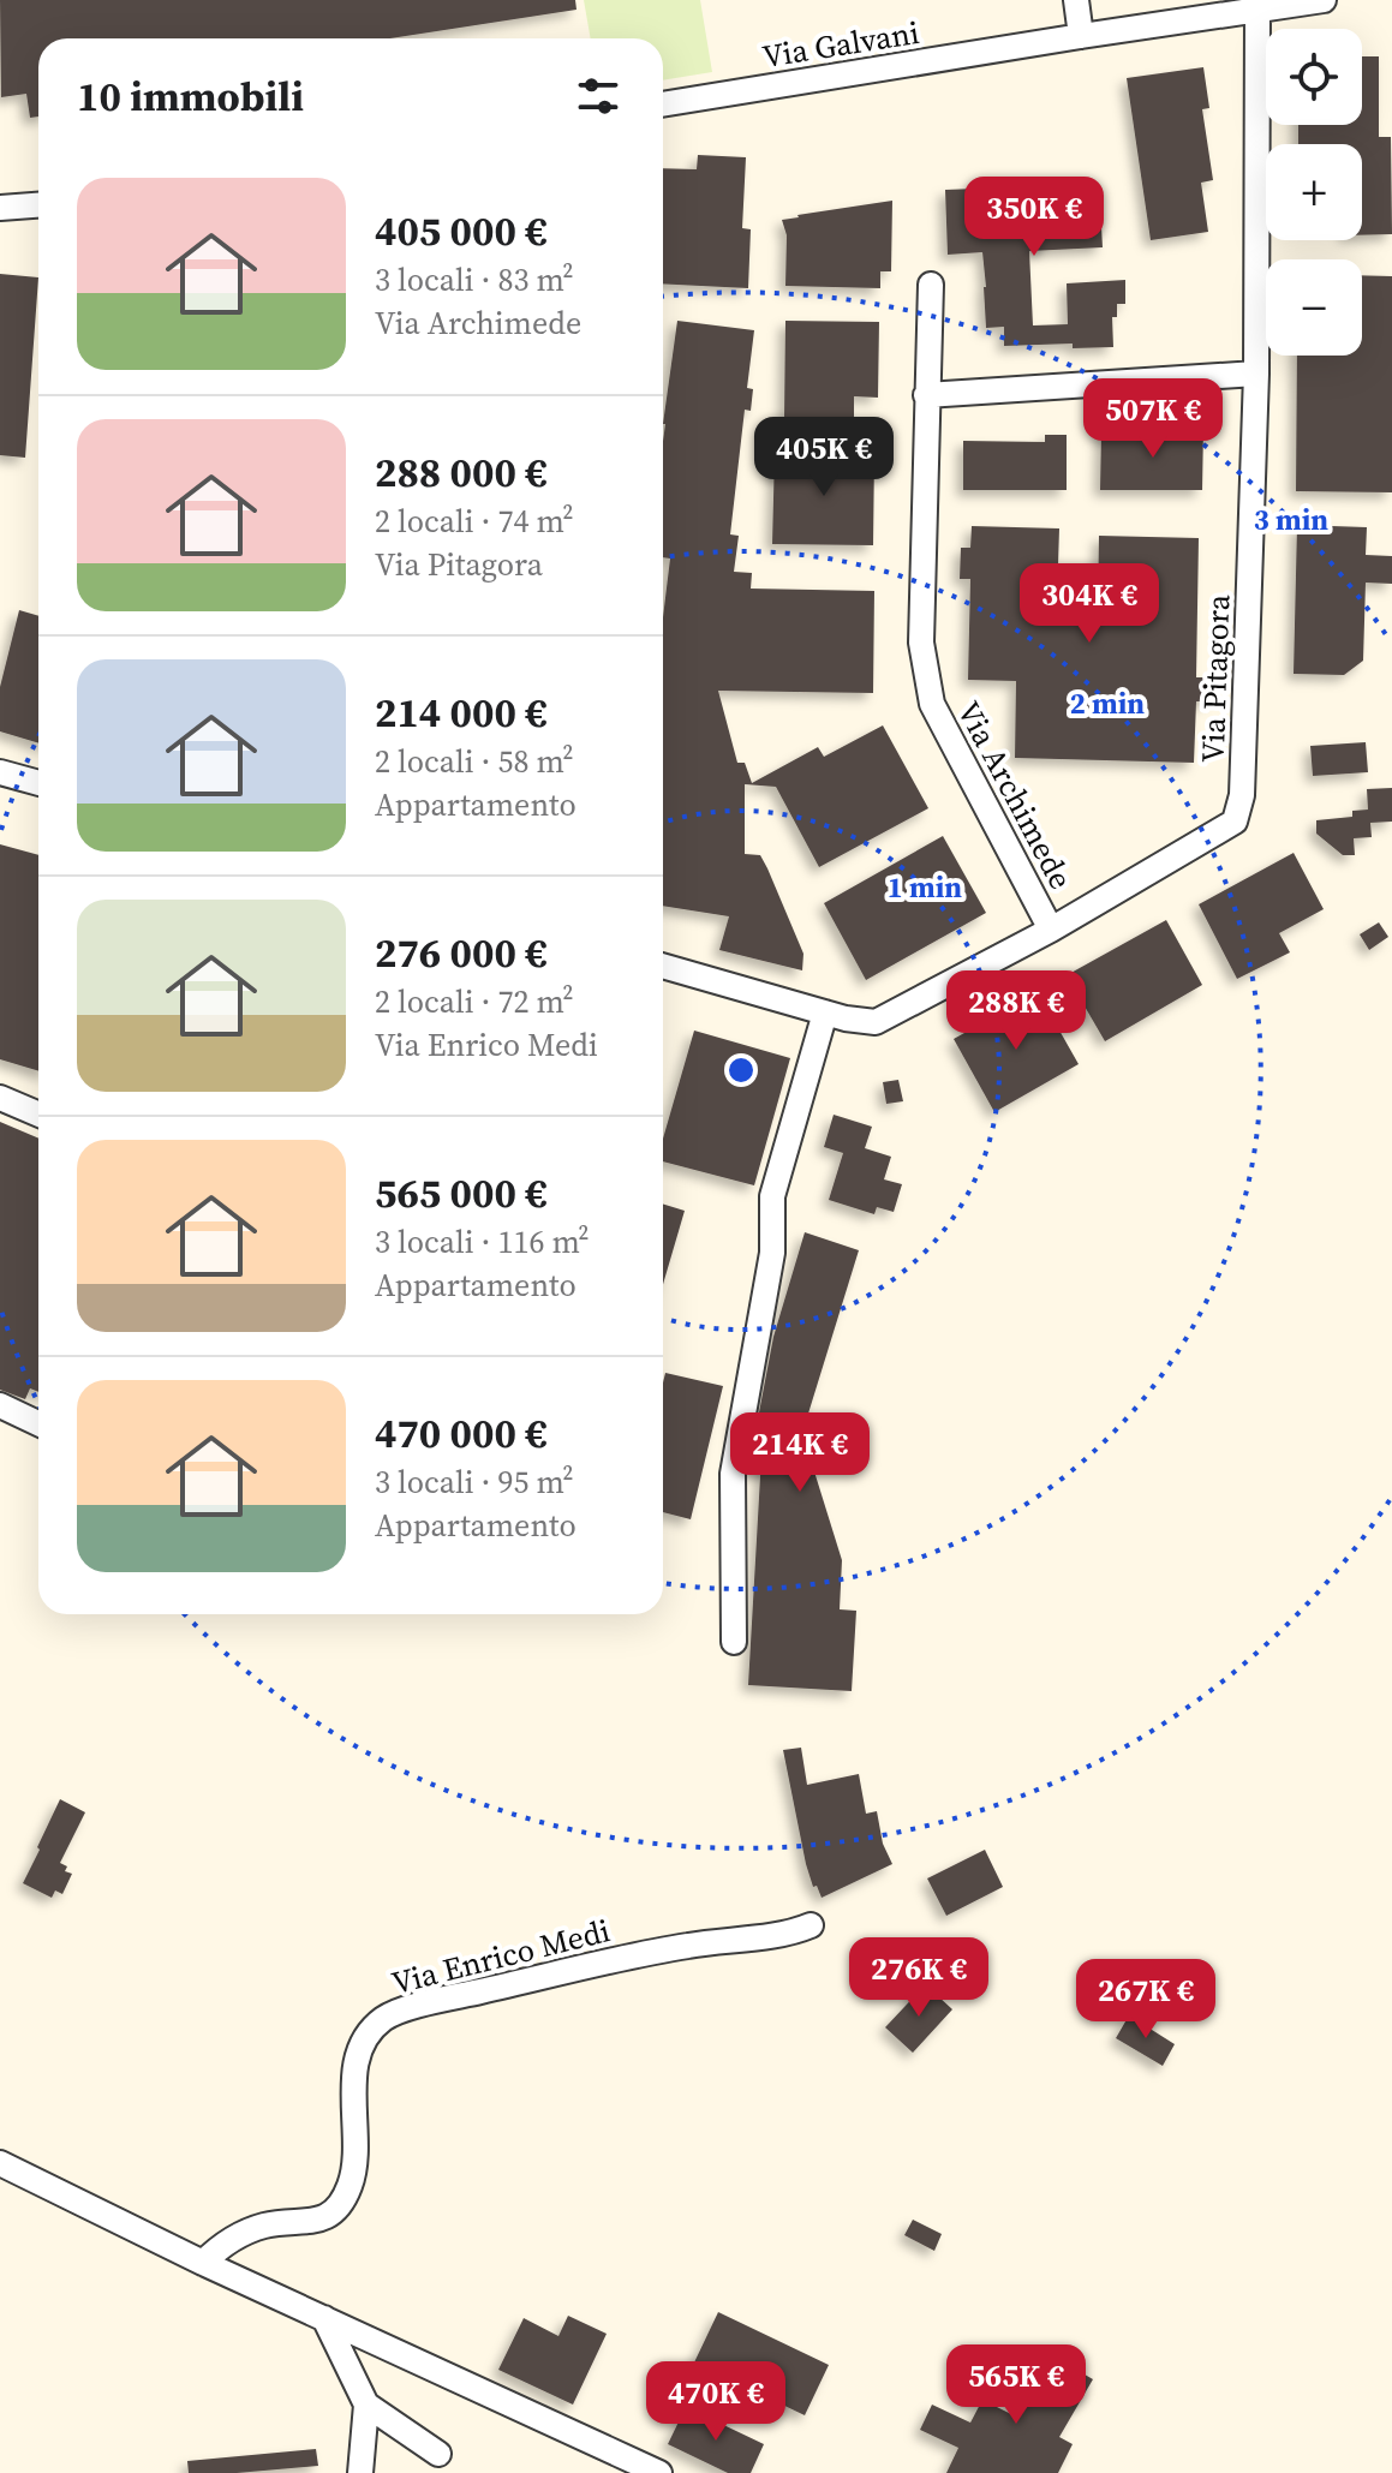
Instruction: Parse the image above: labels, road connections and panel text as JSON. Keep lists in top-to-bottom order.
{
  "streets": {
    "street": [
      "Via Galvani",
      "Via Pitagora",
      "Via Archimede",
      "Via Enrico Medi"
    ]
  },
  "crossings": [
    ["Via Galvani", "Via Pitagora"],
    ["Via Pitagora", "Via Archimede"]
  ],
  "page": {
    "map_buttons": ["+", "−"],
    "heading": "10 immobili",
    "list": [
      {
        "name": "405 000 €",
        "note": "3 locali · 83 m² · Via Archimede"
      },
      {
        "name": "288 000 €",
        "note": "2 locali · 74 m² · Via Pitagora"
      },
      {
        "name": "214 000 €",
        "note": "2 locali · 58 m² · Appartamento"
      },
      {
        "name": "276 000 €",
        "note": "2 locali · 72 m² · Via Enrico Medi"
      },
      {
        "name": "565 000 €",
        "note": "3 locali · 116 m² · Appartamento"
      },
      {
        "name": "470 000 €",
        "note": "3 locali · 95 m² · Appartamento"
      }
    ],
    "price": [
      "350K €",
      "507K €",
      "405K €",
      "304K €",
      "288K €",
      "214K €",
      "276K €",
      "267K €",
      "565K €",
      "470K €"
    ]
  },
  "rings": ["3 min", "2 min", "1 min"]
}
